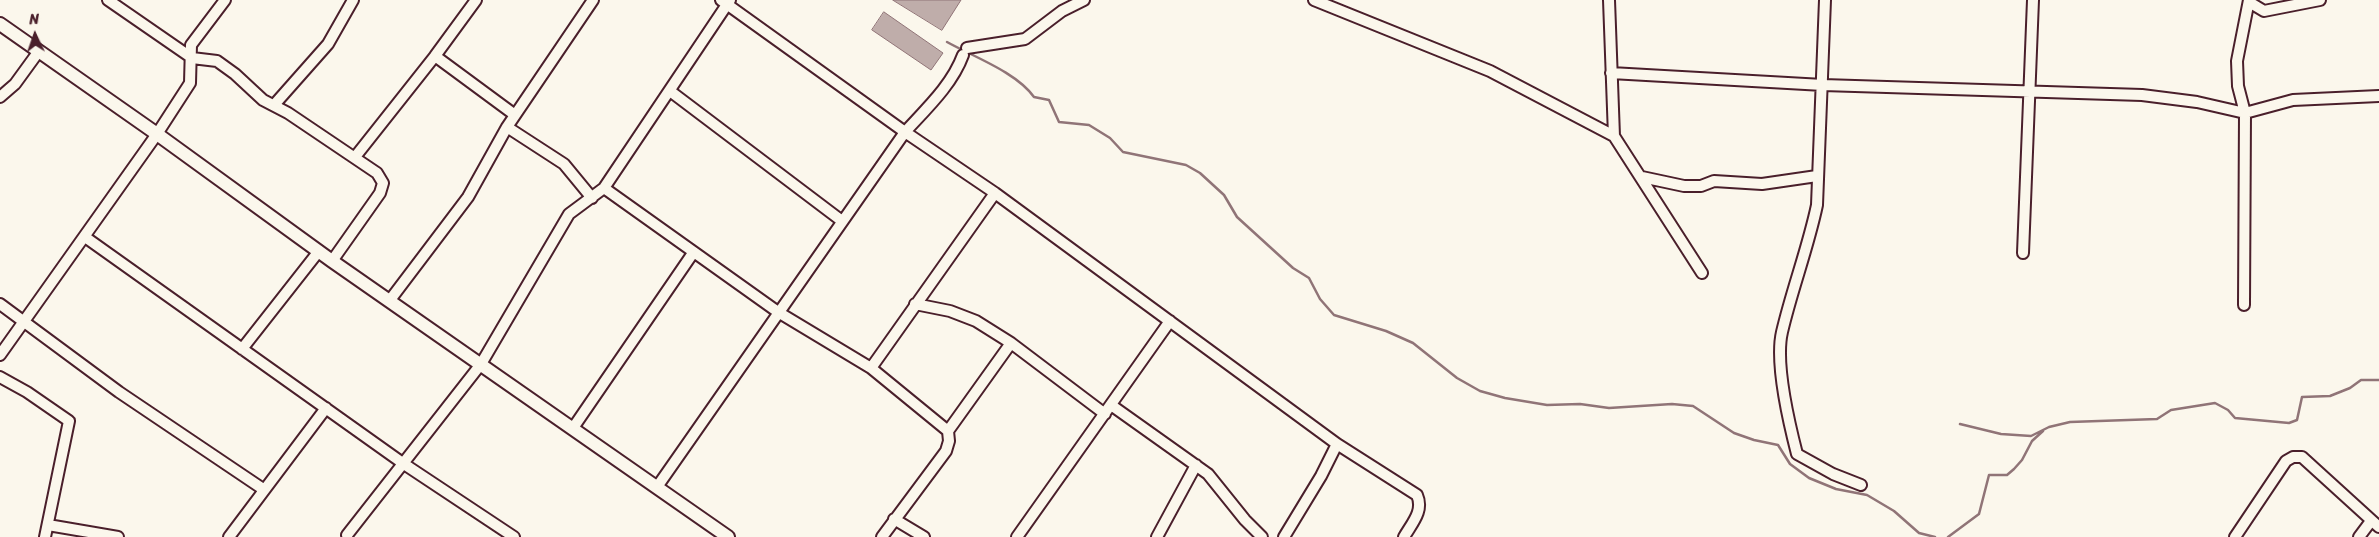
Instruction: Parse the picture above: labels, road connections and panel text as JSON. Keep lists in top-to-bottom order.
{
  "north": "top"
}
